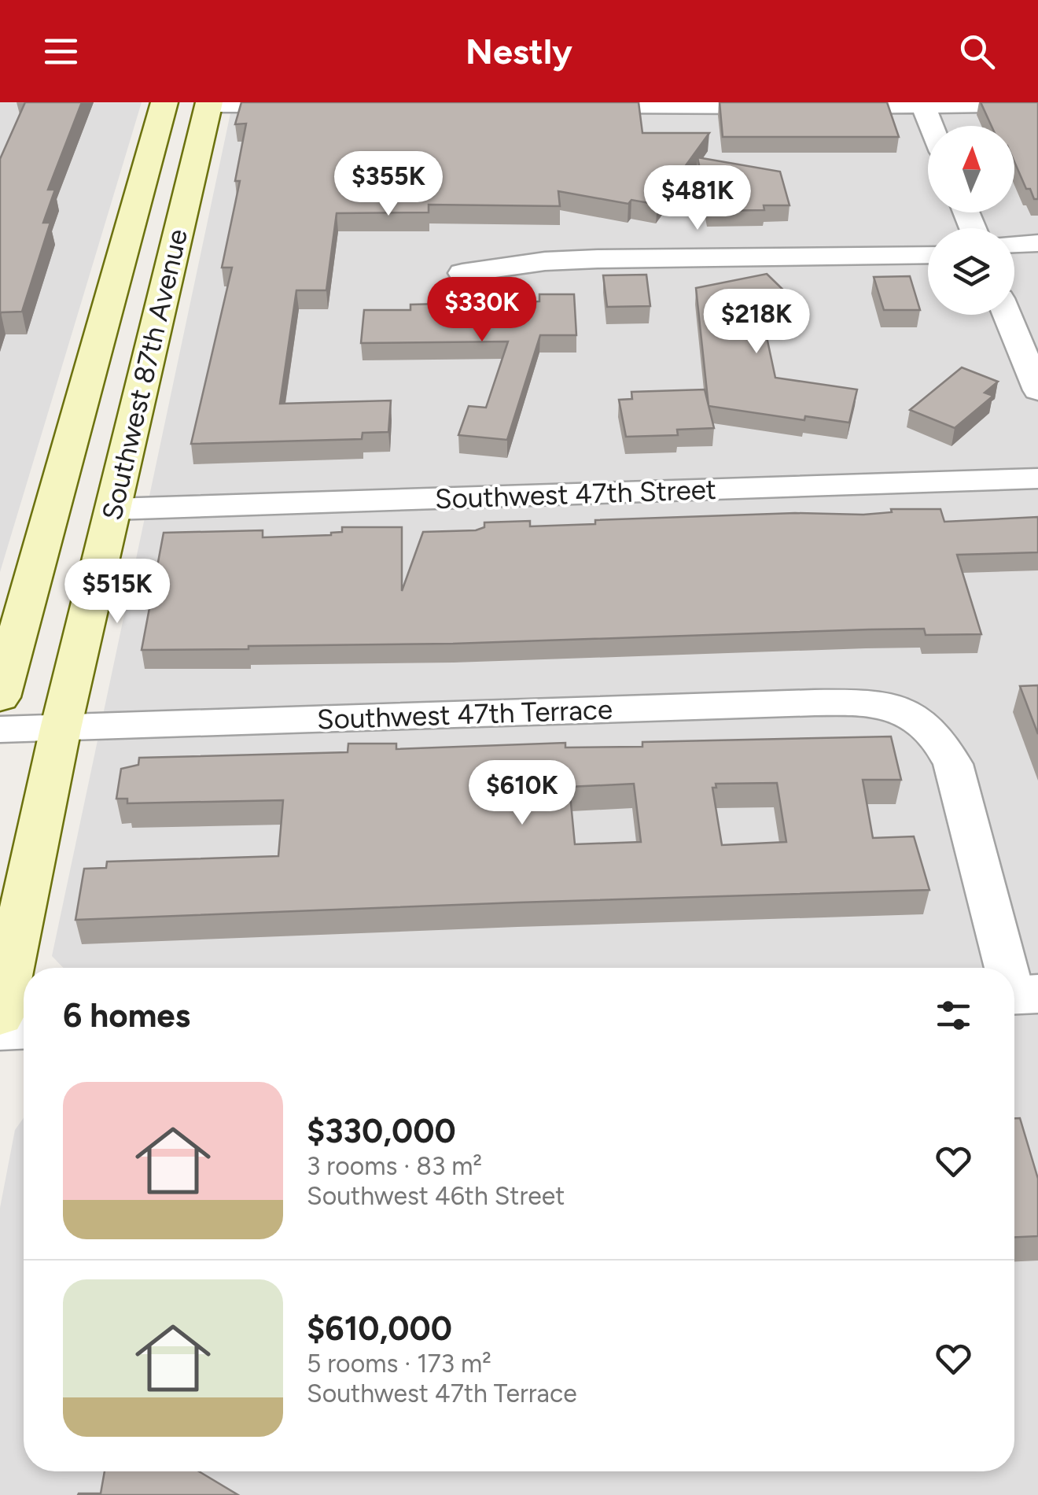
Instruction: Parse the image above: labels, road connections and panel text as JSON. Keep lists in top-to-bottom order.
{
  "streets": {
    "main road": ["Southwest 87th Avenue"],
    "street": ["Southwest 47th Street", "Southwest 47th Terrace"]
  },
  "crossings": [
    ["Southwest 87th Avenue", "Southwest 47th Street"],
    ["Southwest 87th Avenue", "Southwest 47th Terrace"]
  ],
  "north": "top",
  "page": {
    "header": "Nestly",
    "price": [
      "$355K",
      "$481K",
      "$330K",
      "$218K",
      "$515K",
      "$610K"
    ],
    "heading": "6 homes",
    "list": [
      {
        "name": "$330,000",
        "note": "3 rooms · 83 m² · Southwest 46th Street"
      },
      {
        "name": "$610,000",
        "note": "5 rooms · 173 m² · Southwest 47th Terrace"
      }
    ]
  }
}
